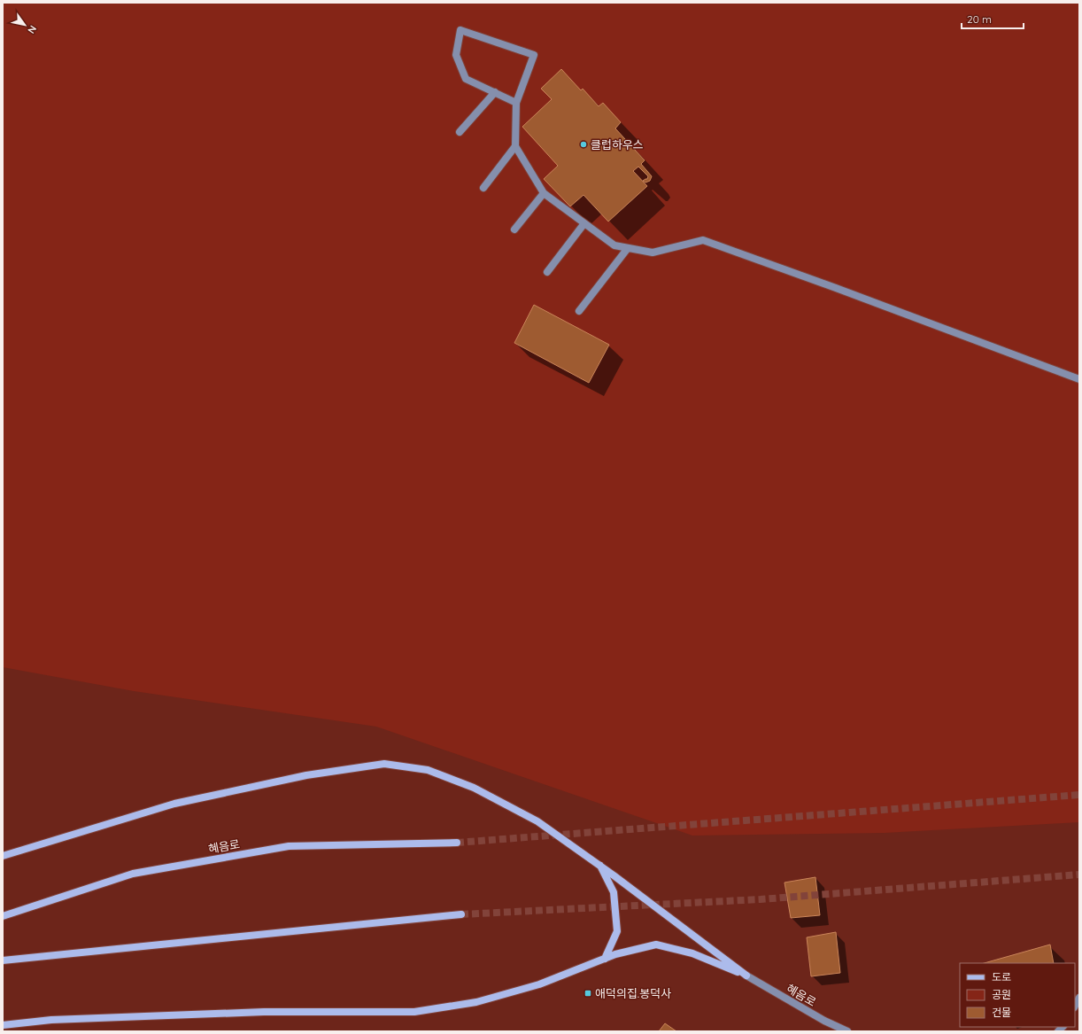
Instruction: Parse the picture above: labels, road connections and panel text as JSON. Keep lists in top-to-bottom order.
{
  "streets": {
    "main road": ["혜음로"]
  },
  "places": {
    "other": ["클럽하우스"],
    "transit": ["애덕의집.봉덕사"]
  },
  "legend": ["도로", "공원", "건물"],
  "scale_bar": "20 m",
  "north": "bottom right"
}
